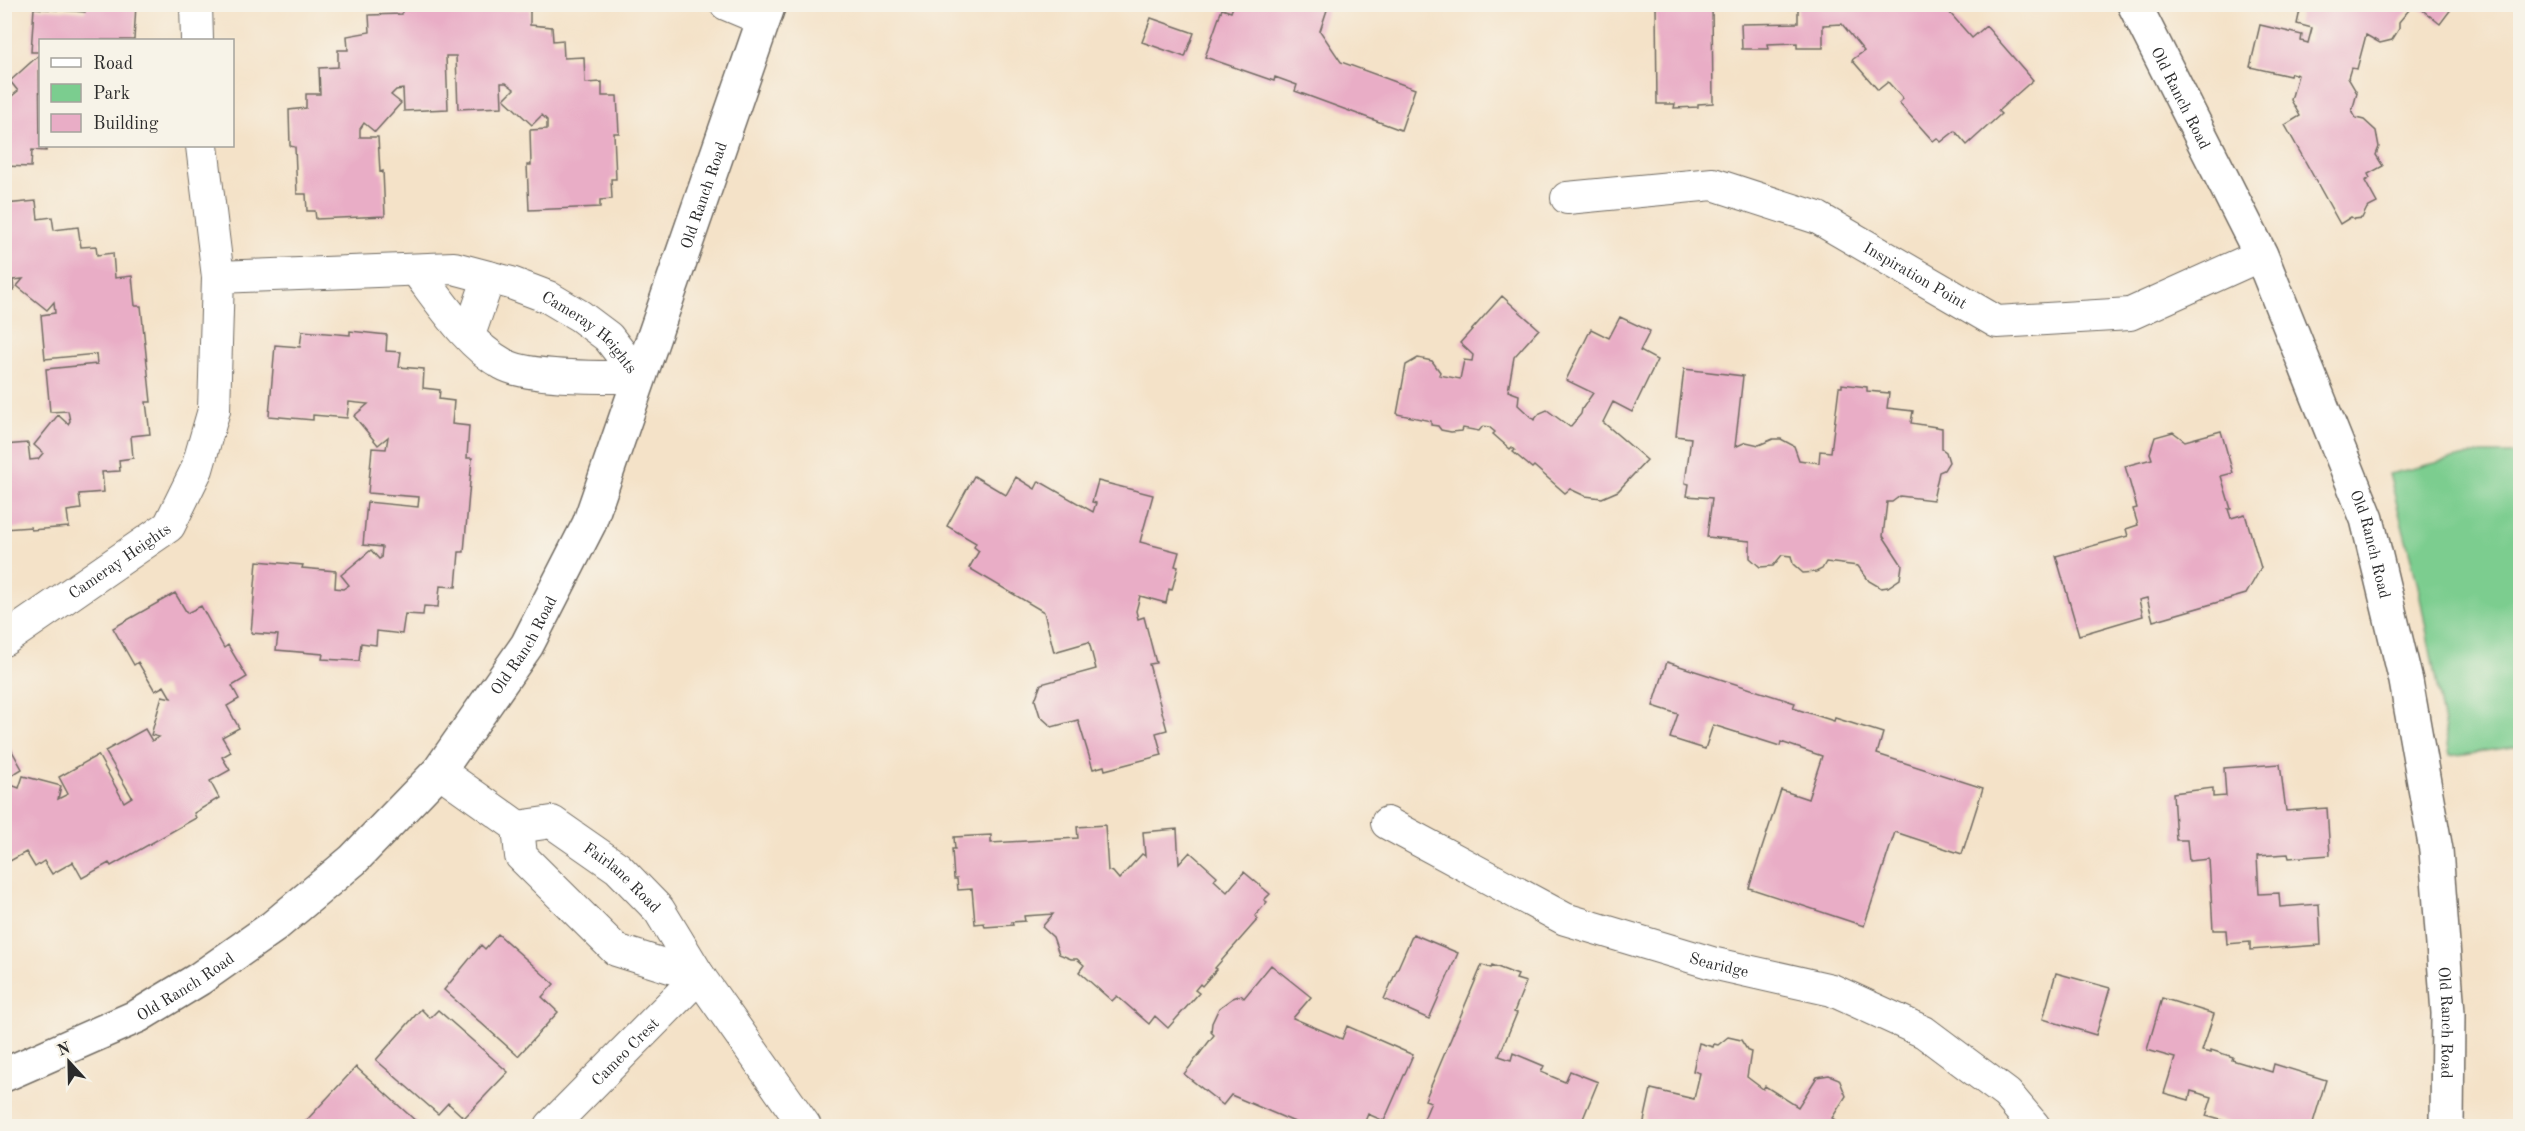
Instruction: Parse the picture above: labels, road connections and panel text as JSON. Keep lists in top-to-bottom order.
{
  "streets": {
    "street": [
      "Old Ranch Road",
      "Inspiration Point",
      "Cameray Heights",
      "Fairlane Road",
      "Searidge",
      "Cameo Crest"
    ]
  },
  "crossings": [
    ["Old Ranch Road", "Inspiration Point"],
    ["Old Ranch Road", "Cameray Heights"],
    ["Fairlane Road", "Cameo Crest"]
  ],
  "legend": ["Road", "Park", "Building"],
  "north": "top"
}
